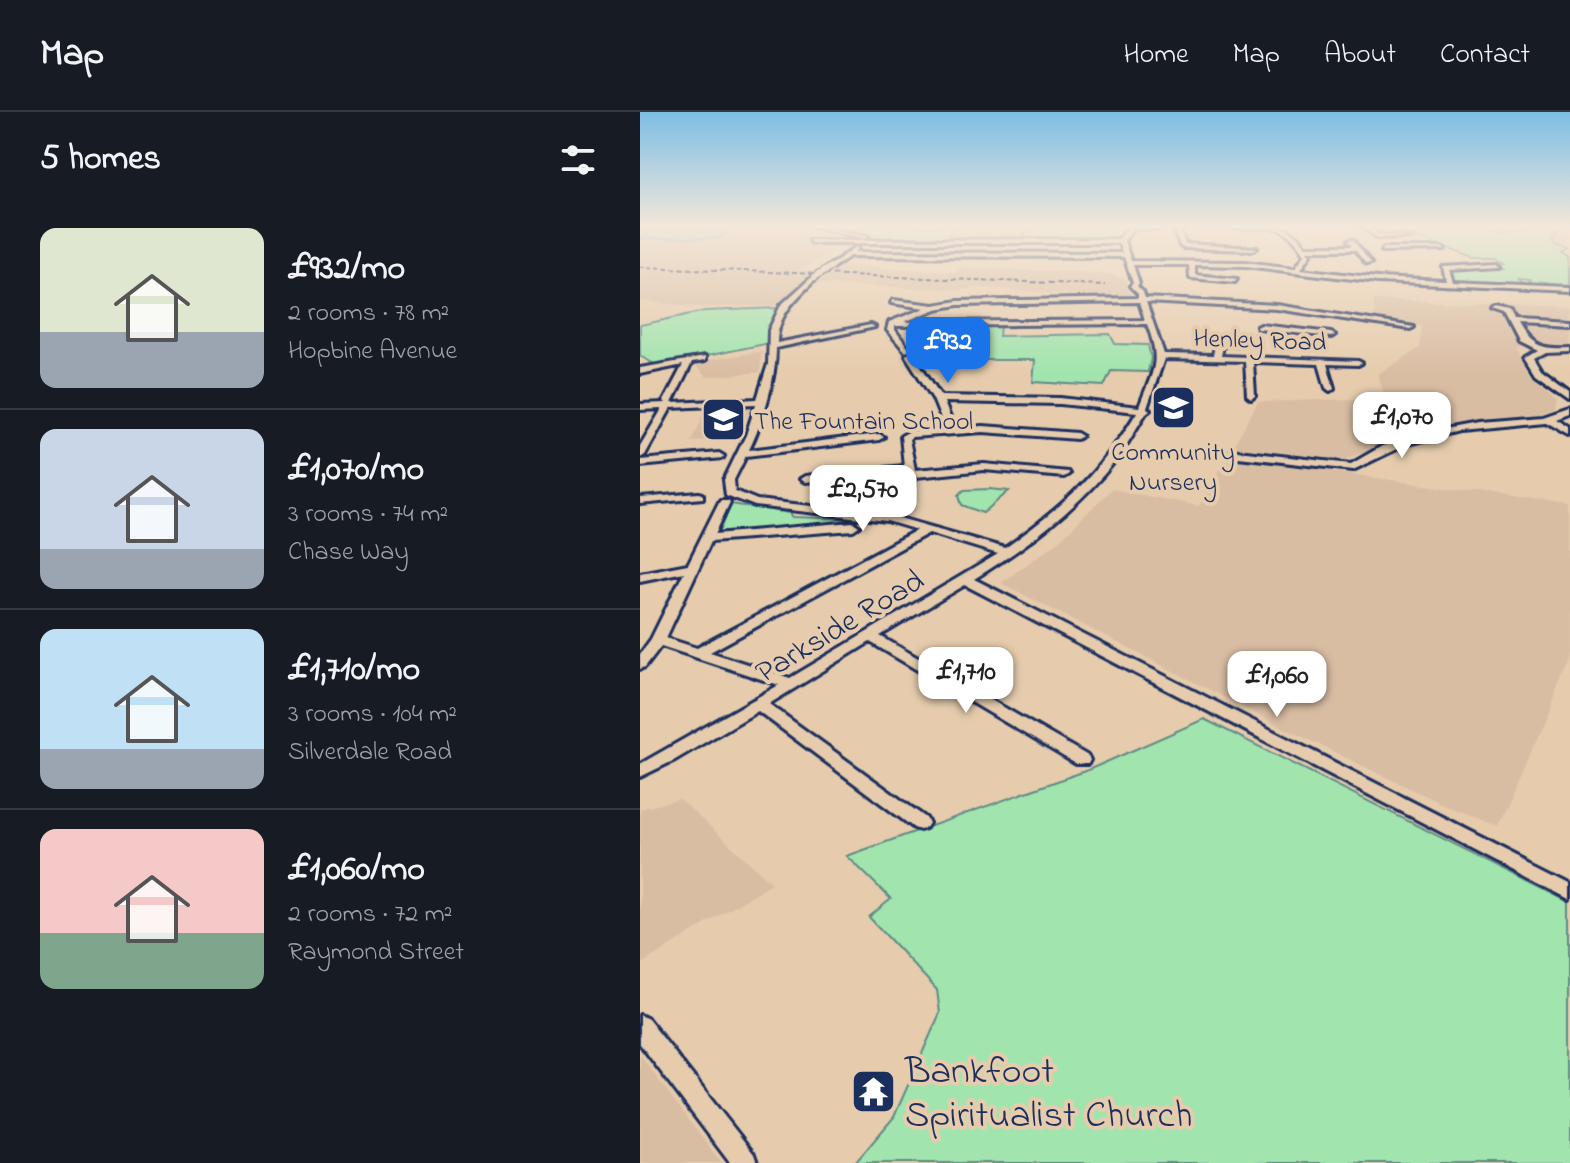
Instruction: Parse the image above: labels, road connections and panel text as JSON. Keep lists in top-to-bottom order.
{
  "streets": {
    "street": ["Henley Road", "Parkside Road"]
  },
  "crossings": [
    ["Henley Road", "Parkside Road"]
  ],
  "places": {
    "school or university": ["Community Nursery", "The Fountain School"],
    "temple": ["Bankfoot Spiritualist Church"]
  },
  "page": {
    "header": "Map",
    "nav": [
      "Home",
      "Map",
      "About",
      "Contact"
    ],
    "heading": "5 homes",
    "list": [
      {
        "name": "£932/mo",
        "note": "2 rooms · 78 m² · Hopbine Avenue"
      },
      {
        "name": "£1,070/mo",
        "note": "3 rooms · 74 m² · Chase Way"
      },
      {
        "name": "£1,710/mo",
        "note": "3 rooms · 104 m² · Silverdale Road"
      },
      {
        "name": "£1,060/mo",
        "note": "2 rooms · 72 m² · Raymond Street"
      }
    ],
    "price": [
      "£932",
      "£1,070",
      "£2,570",
      "£1,710",
      "£1,060"
    ]
  }
}
